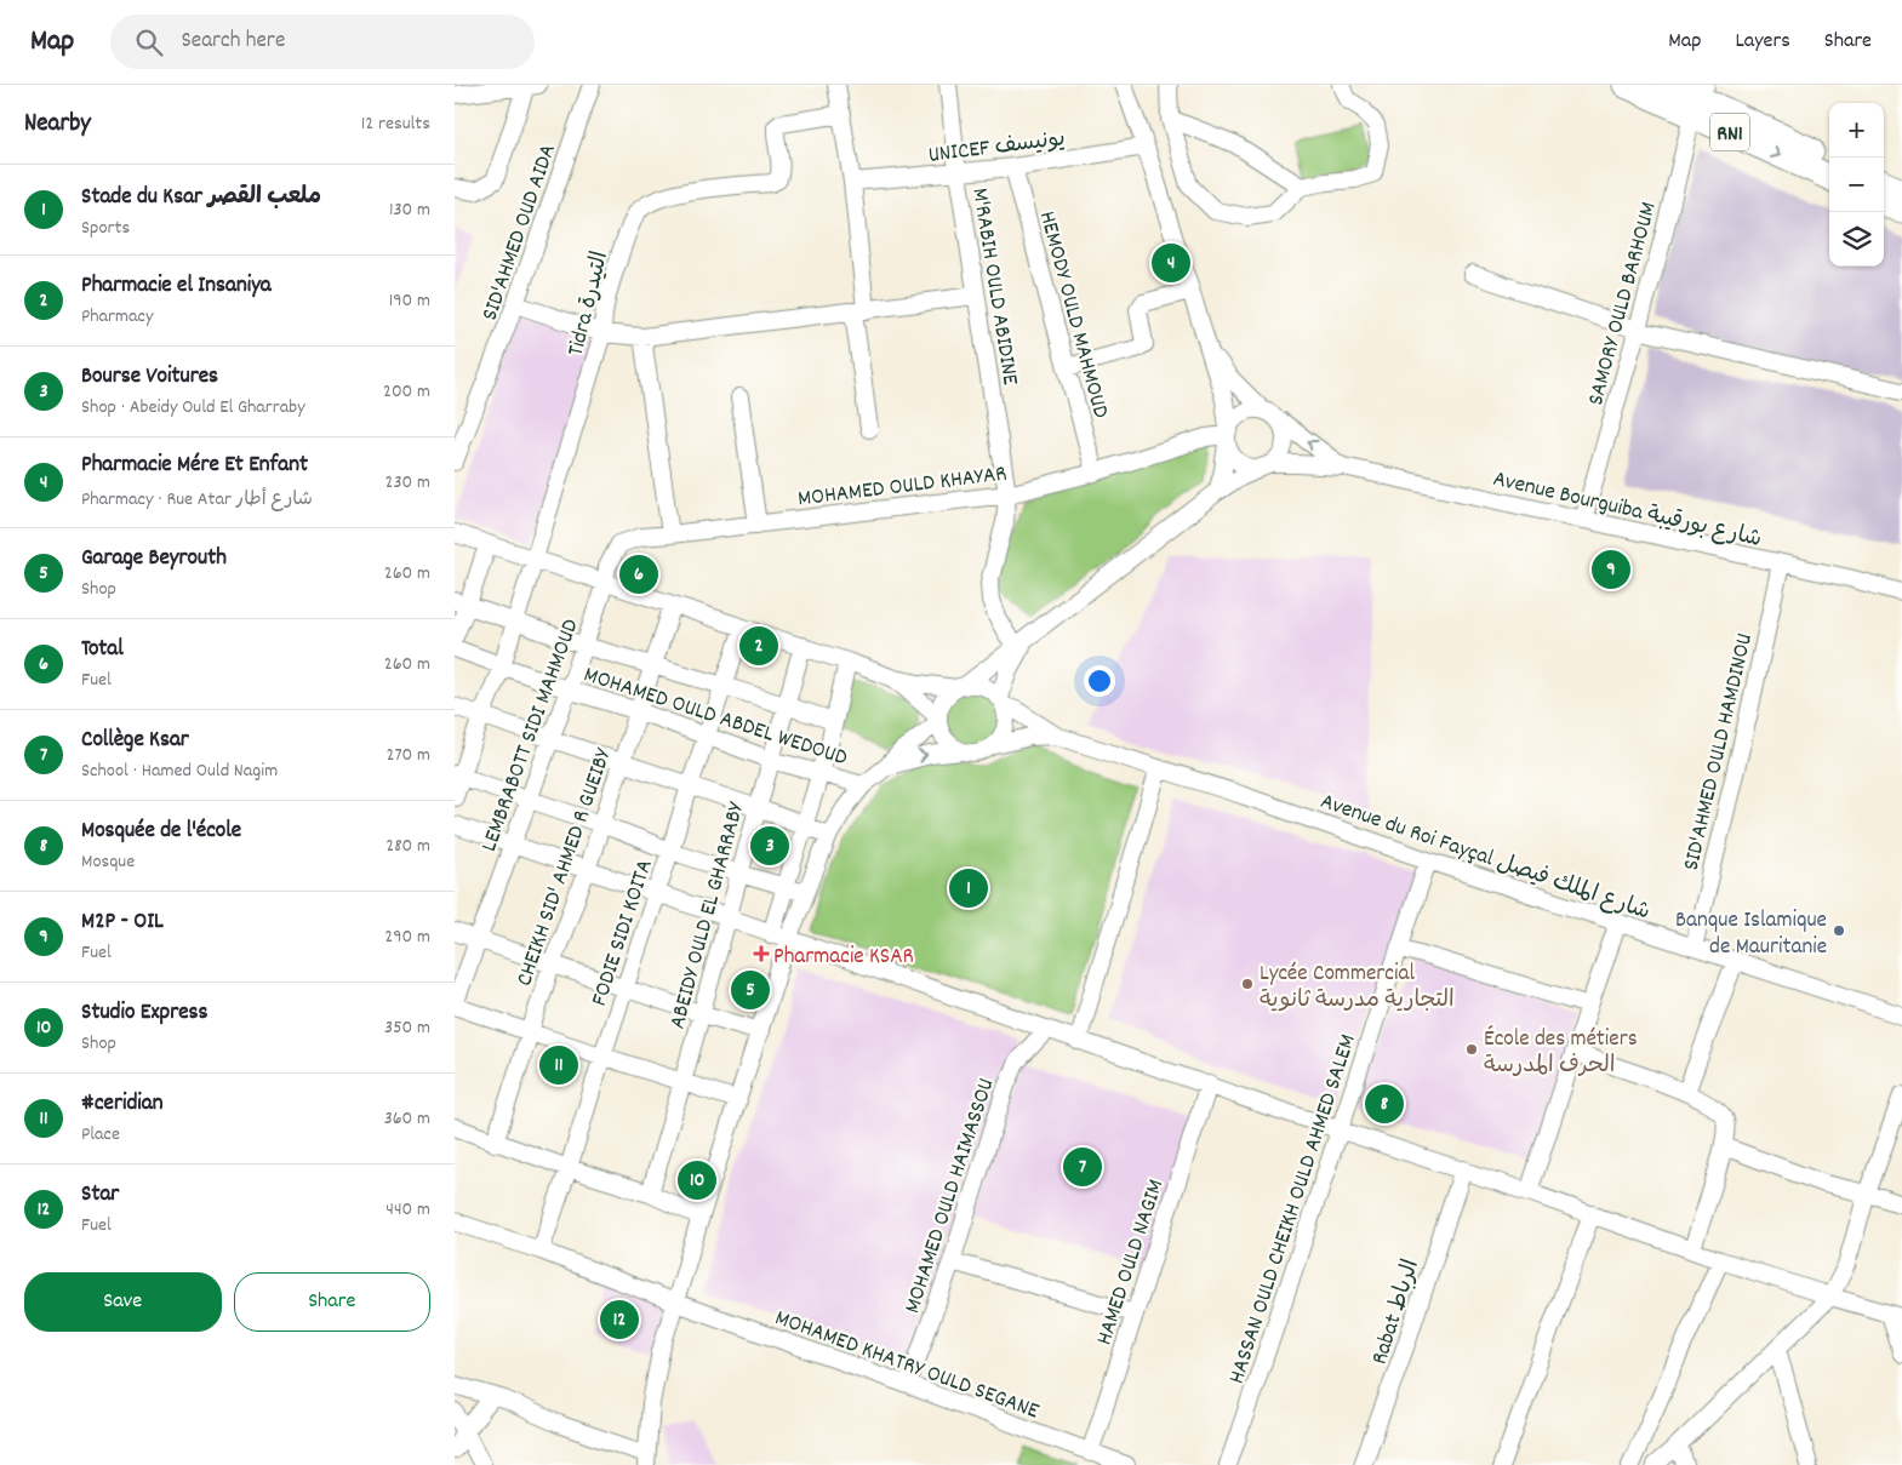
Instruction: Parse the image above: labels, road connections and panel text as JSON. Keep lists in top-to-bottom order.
{
  "streets": {
    "highway": ["RN1"],
    "street": [
      "UNICEF يونيسف",
      "SID'AHMED OUD AIDA",
      "M'RABIH OULD ABIDINE",
      "Tidra التيدرة",
      "SAMORY OULD BARHOUM",
      "HEMODY OULD MAHMOUD",
      "MOHAMED OULD KHAYAR",
      "Avenue Bourguiba شارع بورقيبة",
      "MOHAMED OULD ABDEL WEDOUD",
      "LEMBRABOTT SIDI MAHMOUD",
      "SID'AHMED OULD HAMDINOU",
      "Avenue du Roi Fayçal شارع الملك فيصل",
      "CHEIKH SID' AHMED R GUEIBY",
      "ABEIDY OULD EL GHARRABY",
      "FODIE SIDI KOITA",
      "MOHAMED OULD HAIMASSOU",
      "HASSAN OULD CHEIKH OULD AHMED SALEM",
      "HAMED OULD NAGIM",
      "Rabat الرباط",
      "MOHAMED KHATRY OULD SEGANE"
    ]
  },
  "crossings": [
    ["RN1", "SAMORY OULD BARHOUM"],
    ["UNICEF يونيسف", "M'RABIH OULD ABIDINE"],
    ["UNICEF يونيسف", "HEMODY OULD MAHMOUD"],
    ["M'RABIH OULD ABIDINE", "MOHAMED OULD KHAYAR"],
    ["Tidra التيدرة", "MOHAMED OULD ABDEL WEDOUD"],
    ["SAMORY OULD BARHOUM", "Avenue Bourguiba شارع بورقيبة"],
    ["HEMODY OULD MAHMOUD", "MOHAMED OULD KHAYAR"],
    ["MOHAMED OULD KHAYAR", "Avenue Bourguiba شارع بورقيبة"],
    ["MOHAMED OULD KHAYAR", "LEMBRABOTT SIDI MAHMOUD"],
    ["Avenue Bourguiba شارع بورقيبة", "SID'AHMED OULD HAMDINOU"],
    ["MOHAMED OULD ABDEL WEDOUD", "LEMBRABOTT SIDI MAHMOUD"],
    ["MOHAMED OULD ABDEL WEDOUD", "CHEIKH SID' AHMED R GUEIBY"],
    ["MOHAMED OULD ABDEL WEDOUD", "ABEIDY OULD EL GHARRABY"],
    ["MOHAMED OULD ABDEL WEDOUD", "FODIE SIDI KOITA"],
    ["SID'AHMED OULD HAMDINOU", "Avenue du Roi Fayçal شارع الملك فيصل"],
    ["Avenue du Roi Fayçal شارع الملك فيصل", "HASSAN OULD CHEIKH OULD AHMED SALEM"],
    ["FODIE SIDI KOITA", "MOHAMED KHATRY OULD SEGANE"],
    ["MOHAMED OULD HAIMASSOU", "MOHAMED KHATRY OULD SEGANE"],
    ["HAMED OULD NAGIM", "MOHAMED KHATRY OULD SEGANE"]
  ],
  "places": {
    "other": ["Banque Islamique de Mauritanie", "Lycée Commercial التجارية مدرسة ثانوية", "École des métiers الحرف المدرسة"],
    "health": ["Pharmacie KSAR"]
  },
  "page": {
    "header": "Map",
    "search": "Search here",
    "nav": ["Map", "Layers", "Share"],
    "heading": ["Nearby", "12 results"],
    "map_buttons": ["+", "−"],
    "list": [
      {
        "mark": "1",
        "name": "Stade du Ksar ملعب القصر",
        "note": "Sports",
        "value": "130 m"
      },
      {
        "mark": "2",
        "name": "Pharmacie el Insaniya",
        "note": "Pharmacy",
        "value": "190 m"
      },
      {
        "mark": "3",
        "name": "Bourse Voitures",
        "note": "Shop · Abeidy Ould El Gharraby",
        "value": "200 m"
      },
      {
        "mark": "4",
        "name": "Pharmacie Mére Et Enfant",
        "note": "Pharmacy · Rue Atar شارع أطار",
        "value": "230 m"
      },
      {
        "mark": "5",
        "name": "Garage Beyrouth",
        "note": "Shop",
        "value": "260 m"
      },
      {
        "mark": "6",
        "name": "Total",
        "note": "Fuel",
        "value": "260 m"
      },
      {
        "mark": "7",
        "name": "Collège Ksar",
        "note": "School · Hamed Ould Nagim",
        "value": "270 m"
      },
      {
        "mark": "8",
        "name": "Mosquée de l'école",
        "note": "Mosque",
        "value": "280 m"
      },
      {
        "mark": "9",
        "name": "M2P - OIL",
        "note": "Fuel",
        "value": "290 m"
      },
      {
        "mark": "10",
        "name": "Studio Express",
        "note": "Shop",
        "value": "350 m"
      },
      {
        "mark": "11",
        "name": "#ceridian",
        "note": "Place",
        "value": "360 m"
      },
      {
        "mark": "12",
        "name": "Star",
        "note": "Fuel",
        "value": "440 m"
      }
    ],
    "pins": [
      "4",
      "9",
      "6",
      "2",
      "3",
      "1",
      "5",
      "11",
      "8",
      "7",
      "10",
      "12"
    ],
    "buttons": ["Save", "Share"]
  }
}
